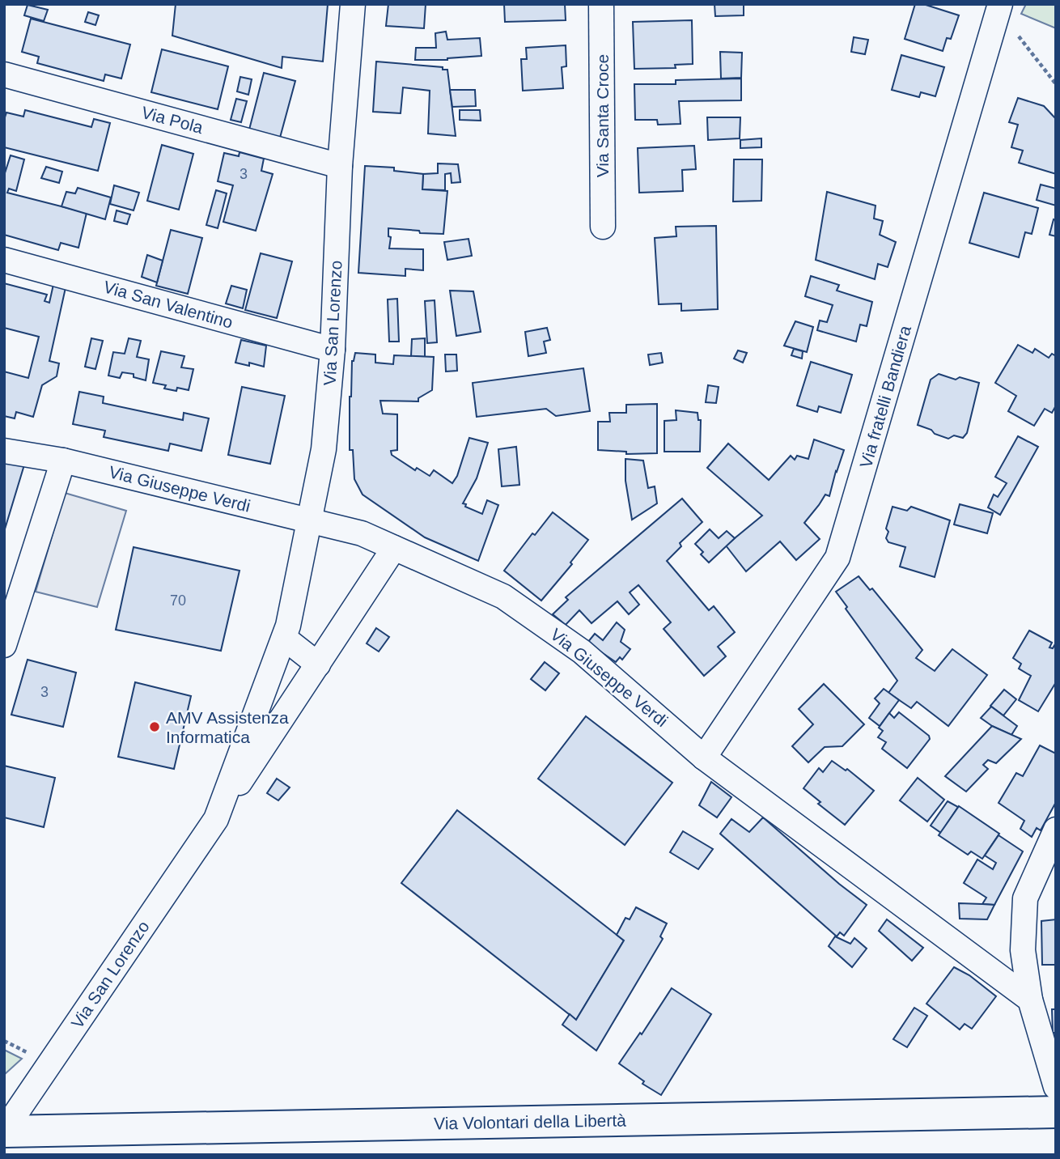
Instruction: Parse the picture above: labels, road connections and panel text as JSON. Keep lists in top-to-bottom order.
{
  "streets": {
    "main road": ["Via Volontari della Libertà"],
    "street": [
      "Via Santa Croce",
      "Via Pola",
      "Via San Valentino",
      "Via San Lorenzo",
      "Via fratelli Bandiera",
      "Via Giuseppe Verdi"
    ]
  },
  "crossings": [
    ["Via Pola", "Via San Lorenzo"],
    ["Via San Valentino", "Via San Lorenzo"],
    ["Via San Lorenzo", "Via Giuseppe Verdi"],
    ["Via San Lorenzo", "Via Volontari della Libertà"],
    ["Via fratelli Bandiera", "Via Giuseppe Verdi"]
  ],
  "places": ["AMV Assistenza Informatica"],
  "house_numbers": ["3", "70", "3"]
}
